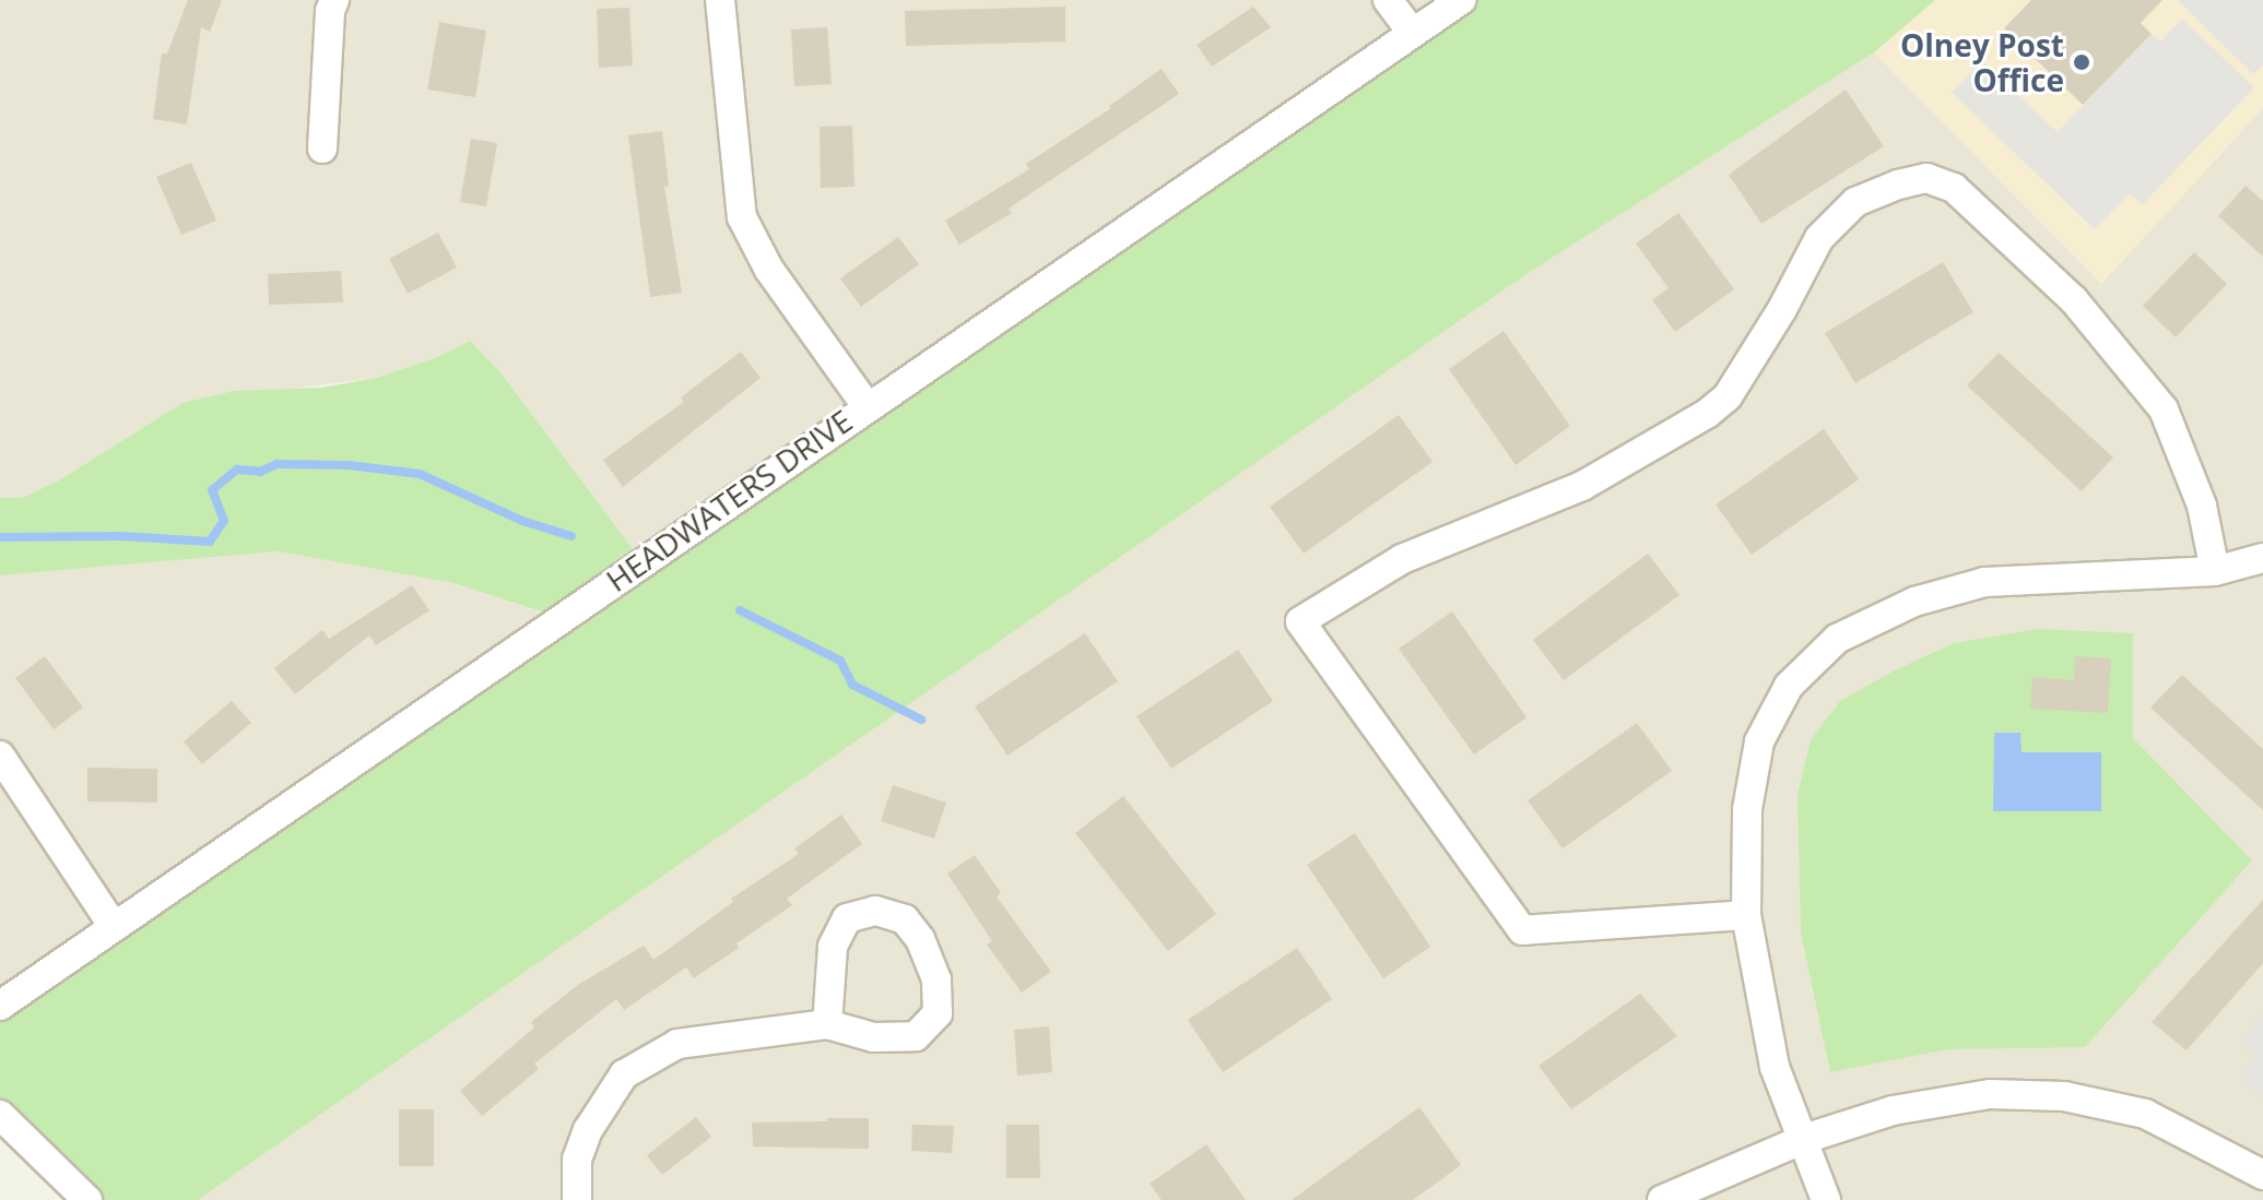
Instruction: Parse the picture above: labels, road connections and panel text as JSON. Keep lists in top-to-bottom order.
{
  "streets": {
    "street": ["HEADWATERS DRIVE"]
  },
  "places": ["Olney Post Office"]
}
